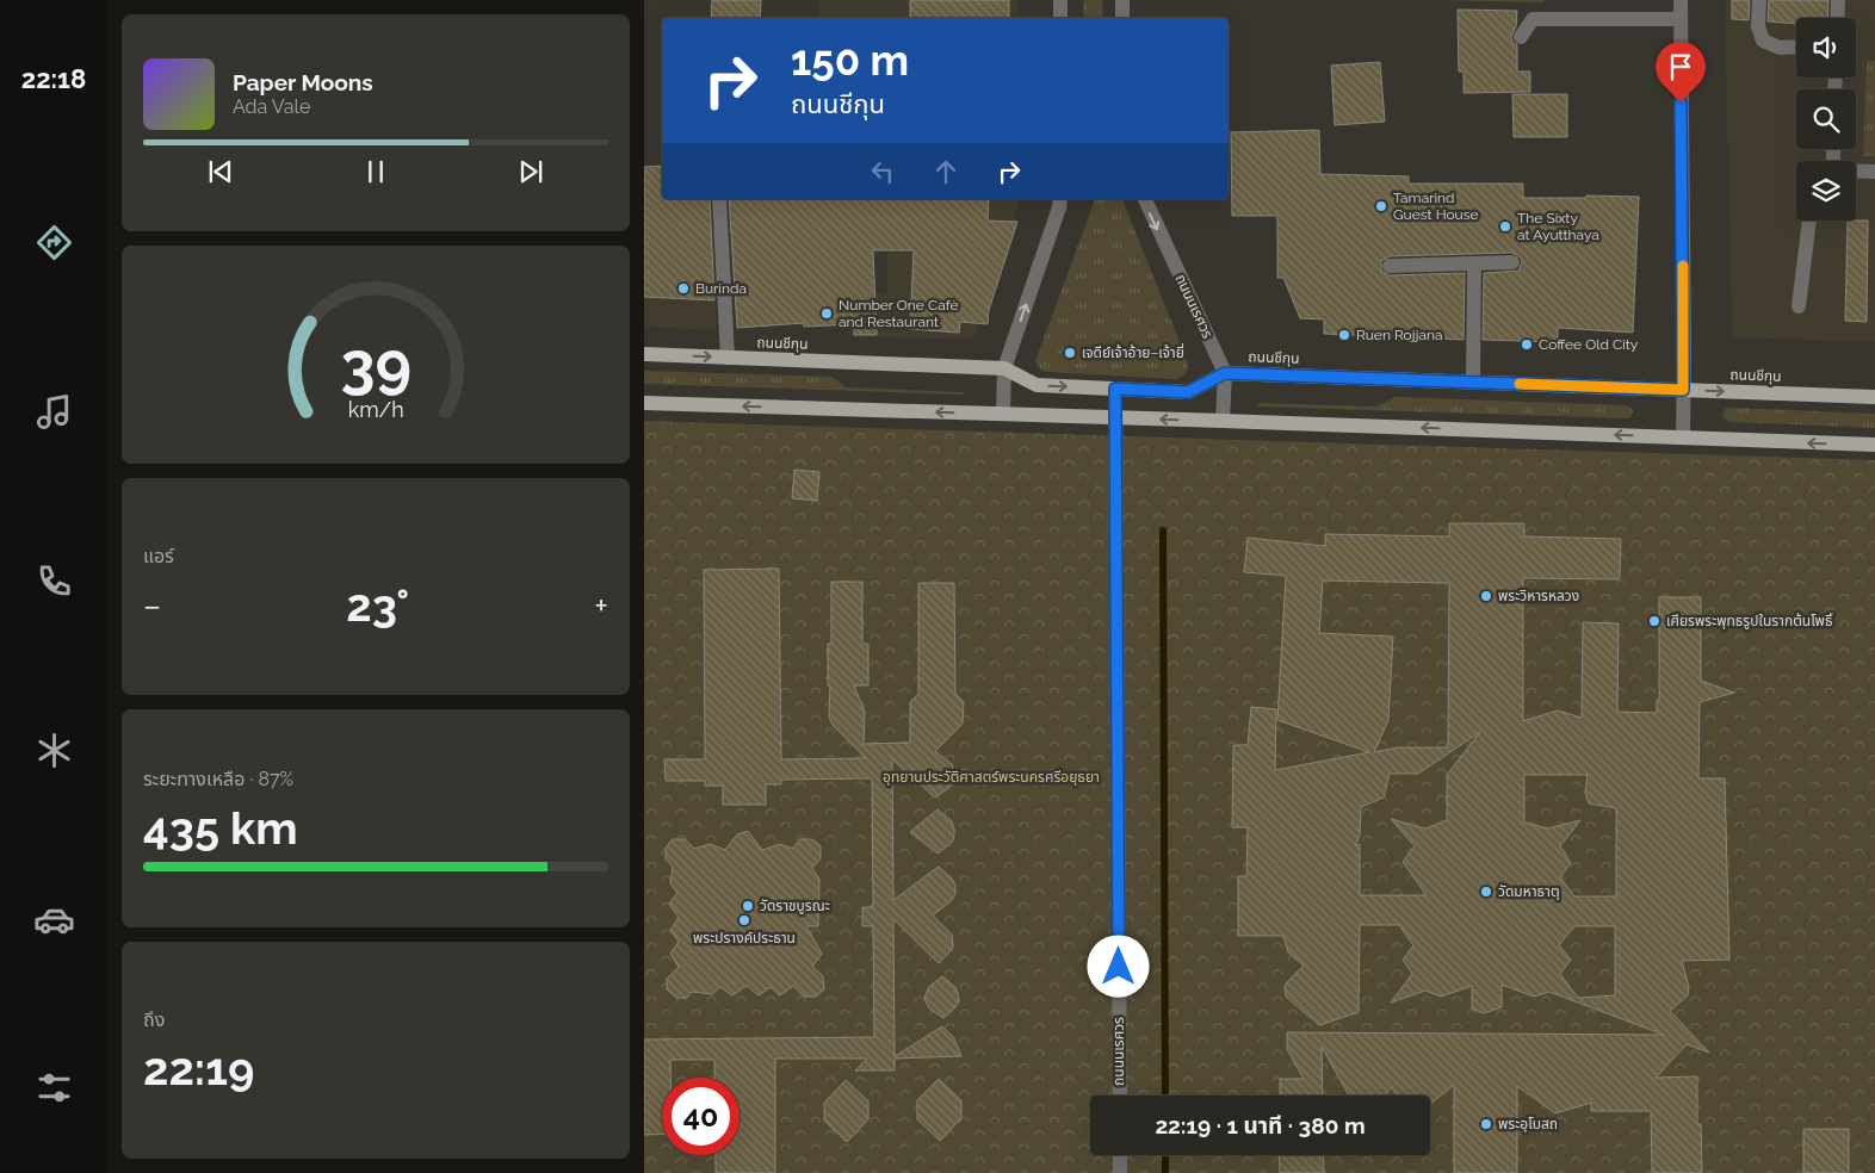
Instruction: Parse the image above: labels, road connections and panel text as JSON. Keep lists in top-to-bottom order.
{
  "streets": {
    "main road": ["ถนนชีกุน"],
    "street": ["ถนนนเรศวร"]
  },
  "crossings": [
    ["ถนนนเรศวร", "ถนนชีกุน"]
  ],
  "parks": ["อุทยานประวัติศาสตร์พระนครศรีอยุธยา"],
  "places": [
    "Tamarind Guest House",
    "The Sixty at Ayutthaya",
    "Burinda",
    "Number One Cafè and Restaurant",
    "Ruen Rojjana",
    "Coffee Old City",
    "เจดีย์เจ้าอ้าย–เจ้ายี่",
    "พระวิหารหลวง",
    "เศียรพระพุทธรูปในรากต้นโพธิ์",
    "วัดมหาธาตุ",
    "วัดราชบูรณะ",
    "พระปรางค์ประธาน",
    "พระอุโบสถ"
  ],
  "page": {
    "tabs": "22:18",
    "turn": ["150 m", "ถนนชีกุน"],
    "song": ["Paper Moons", "Ada Vale"],
    "tile": [
      "แอร์",
      ["ระยะทางเหลือ · 87%", "435 km"],
      ["ถึง", "22:19"]
    ],
    "heat": ["−", "23°", "+"],
    "limit": "40",
    "trip": "22:19 · 1 นาที · 380 m",
    "gauge": ["39", "km/h"]
  }
}
